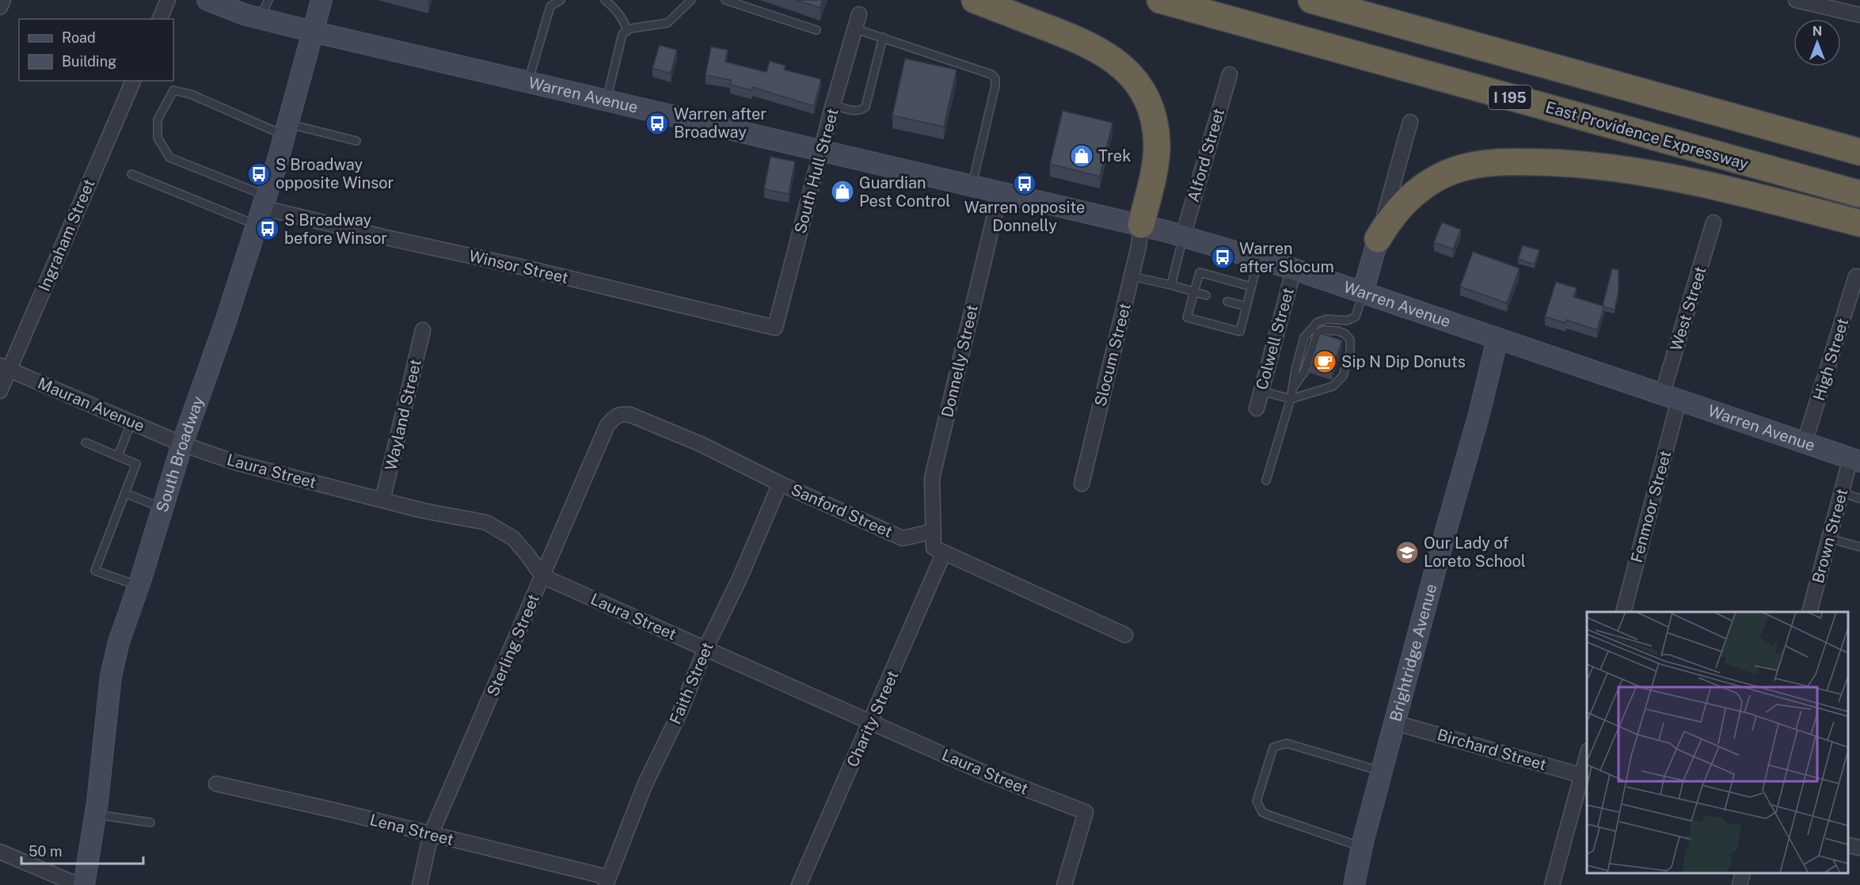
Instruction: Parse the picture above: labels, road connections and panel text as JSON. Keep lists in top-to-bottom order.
{
  "streets": {
    "highway": ["I 195", "East Providence Expressway"],
    "main road": ["Warren Avenue", "South Broadway", "Brightridge Avenue"],
    "street": [
      "Alford Street",
      "South Hull Street",
      "Ingraham Street",
      "Winsor Street",
      "West Street",
      "Colwell Street",
      "Slocum Street",
      "High Street",
      "Donnelly Street",
      "Mauran Avenue",
      "Wayland Street",
      "Laura Street",
      "Fenmoor Street",
      "Sanford Street",
      "Brown Street",
      "Sterling Street",
      "Faith Street",
      "Charity Street",
      "Birchard Street",
      "Lena Street"
    ]
  },
  "crossings": [
    ["Warren Avenue", "Alford Street"],
    ["Warren Avenue", "South Hull Street"],
    ["Warren Avenue", "West Street"],
    ["Warren Avenue", "Colwell Street"],
    ["Warren Avenue", "Slocum Street"],
    ["Warren Avenue", "High Street"],
    ["Warren Avenue", "Donnelly Street"],
    ["Warren Avenue", "South Broadway"],
    ["Warren Avenue", "Fenmoor Street"],
    ["Warren Avenue", "Brown Street"],
    ["Warren Avenue", "Brightridge Avenue"],
    ["South Hull Street", "Winsor Street"],
    ["Ingraham Street", "Mauran Avenue"],
    ["Winsor Street", "South Broadway"],
    ["West Street", "Fenmoor Street"],
    ["Donnelly Street", "Sanford Street"],
    ["Mauran Avenue", "South Broadway"],
    ["Mauran Avenue", "Laura Street"],
    ["Wayland Street", "Laura Street"],
    ["South Broadway", "Laura Street"],
    ["Laura Street", "Sterling Street"],
    ["Laura Street", "Faith Street"],
    ["Laura Street", "Charity Street"],
    ["Sanford Street", "Sterling Street"],
    ["Sanford Street", "Faith Street"],
    ["Sterling Street", "Lena Street"],
    ["Brightridge Avenue", "Birchard Street"],
    ["Faith Street", "Lena Street"]
  ],
  "places": {
    "bus stop": [
      "Warren after Broadway",
      "S Broadway opposite Winsor",
      "Warren opposite Donnelly",
      "S Broadway before Winsor",
      "Warren after Slocum"
    ],
    "shop": ["Trek", "Guardian Pest Control"],
    "cafe": ["Sip N Dip Donuts"],
    "school or university": ["Our Lady of Loreto School"]
  },
  "legend": ["Road", "Building"],
  "scale_bar": "50 m",
  "north": "top"
}
